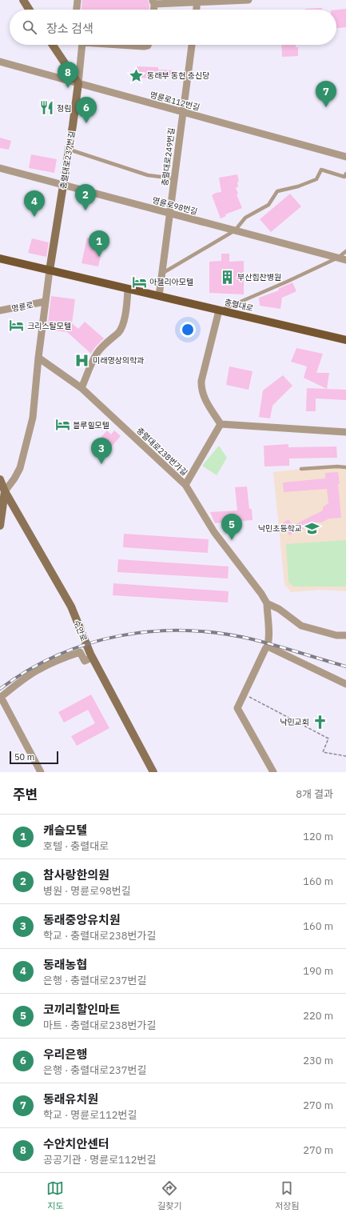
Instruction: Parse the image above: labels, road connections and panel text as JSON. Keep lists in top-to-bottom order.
{
  "streets": {
    "main road": ["충렬대로237번길", "충렬대로", "수안로"],
    "street": [
      "명륜로112번길",
      "충렬대로249번길",
      "명륜로98번길",
      "명륜로",
      "충렬대로238번가길"
    ]
  },
  "crossings": [
    ["명륜로112번길", "충렬대로249번길"],
    ["명륜로112번길", "충렬대로237번길"],
    ["충렬대로249번길", "명륜로98번길"],
    ["충렬대로249번길", "충렬대로"],
    ["충렬대로237번길", "명륜로98번길"],
    ["충렬대로237번길", "충렬대로"]
  ],
  "places": {
    "place": ["동래부 동헌 충신당"],
    "restaurant": ["정림"],
    "building": ["부산힘찬병원"],
    "hotel": ["아젤리아모텔", "크리스탈모텔", "블루힐모텔"],
    "hospital": ["미래영상의학과"],
    "school or university": ["낙민초등학교"],
    "church": ["낙민교회"]
  },
  "scale_bar": "50 m",
  "page": {
    "search": "장소 검색",
    "pins": [
      "8",
      "7",
      "6",
      "2",
      "4",
      "1",
      "3",
      "5"
    ],
    "scale": "50 m",
    "heading": ["주변", "8개 결과"],
    "list": [
      {
        "mark": "1",
        "name": "캐슬모텔",
        "note": "호텔 · 충렬대로",
        "value": "120 m"
      },
      {
        "mark": "2",
        "name": "참사랑한의원",
        "note": "병원 · 명륜로98번길",
        "value": "160 m"
      },
      {
        "mark": "3",
        "name": "동래중앙유치원",
        "note": "학교 · 충렬대로238번가길",
        "value": "160 m"
      },
      {
        "mark": "4",
        "name": "동래농협",
        "note": "은행 · 충렬대로237번길",
        "value": "190 m"
      },
      {
        "mark": "5",
        "name": "코끼리할인마트",
        "note": "마트 · 충렬대로238번가길",
        "value": "220 m"
      },
      {
        "mark": "6",
        "name": "우리은행",
        "note": "은행 · 충렬대로237번길",
        "value": "230 m"
      },
      {
        "mark": "7",
        "name": "동래유치원",
        "note": "학교 · 명륜로112번길",
        "value": "270 m"
      },
      {
        "mark": "8",
        "name": "수안치안센터",
        "note": "공공기관 · 명륜로112번길",
        "value": "270 m"
      }
    ],
    "nav": ["지도", "길찾기", "저장됨"]
  }
}
